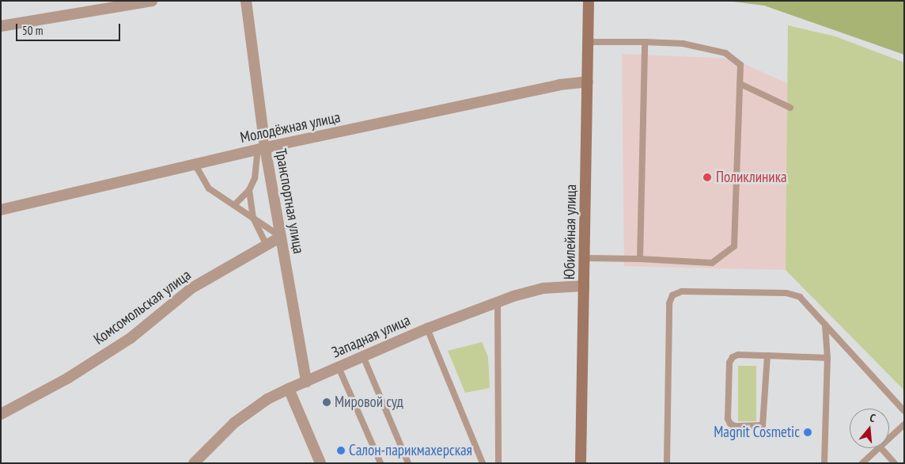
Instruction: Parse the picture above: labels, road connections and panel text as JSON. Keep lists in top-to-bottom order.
{
  "streets": {
    "main road": ["Юбилейная улица"],
    "street": [
      "Молодёжная улица",
      "Транспортная улица",
      "Комсомольская улица",
      "Западная улица"
    ]
  },
  "crossings": [
    ["Молодёжная улица", "Транспортная улица"],
    ["Молодёжная улица", "Юбилейная улица"],
    ["Транспортная улица", "Комсомольская улица"],
    ["Транспортная улица", "Западная улица"],
    ["Юбилейная улица", "Западная улица"]
  ],
  "places": [
    "Поликлиника",
    "Мировой суд",
    "Magnit Cosmetic",
    "Салон-парикмахерская"
  ],
  "scale_bar": "50 m",
  "north": "top"
}
